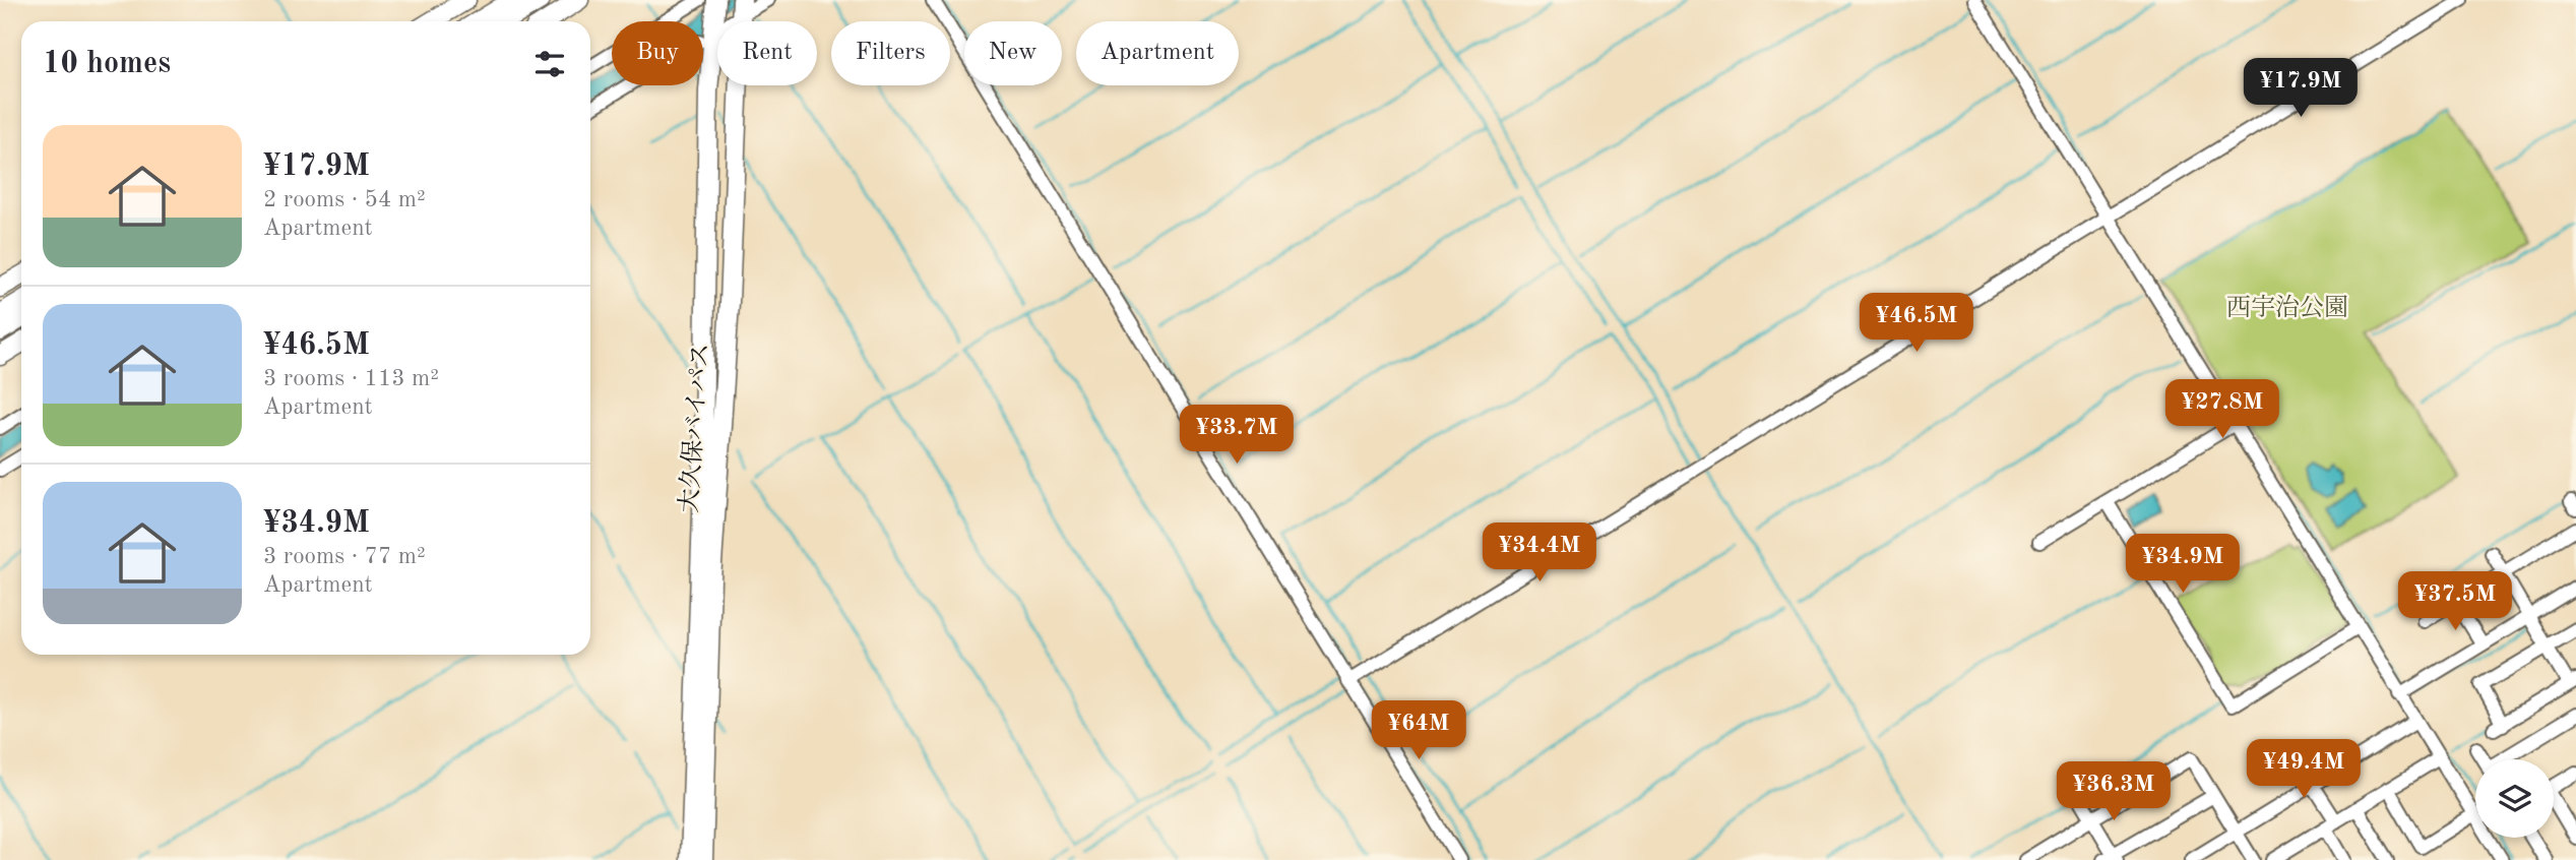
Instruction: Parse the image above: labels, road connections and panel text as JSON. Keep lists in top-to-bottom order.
{
  "streets": {
    "highway": ["大久保バイパス"]
  },
  "parks": ["西宇治公園"],
  "page": {
    "chip": [
      "Buy",
      "Rent",
      "Filters",
      "New",
      "Apartment"
    ],
    "heading": "10 homes",
    "price": [
      "¥17.9M",
      "¥46.5M",
      "¥27.8M",
      "¥33.7M",
      "¥34.4M",
      "¥34.9M",
      "¥37.5M",
      "¥64M",
      "¥49.4M",
      "¥36.3M"
    ],
    "list": [
      {
        "name": "¥17.9M",
        "note": "2 rooms · 54 m² · Apartment"
      },
      {
        "name": "¥46.5M",
        "note": "3 rooms · 113 m² · Apartment"
      },
      {
        "name": "¥34.9M",
        "note": "3 rooms · 77 m² · Apartment"
      }
    ]
  }
}
